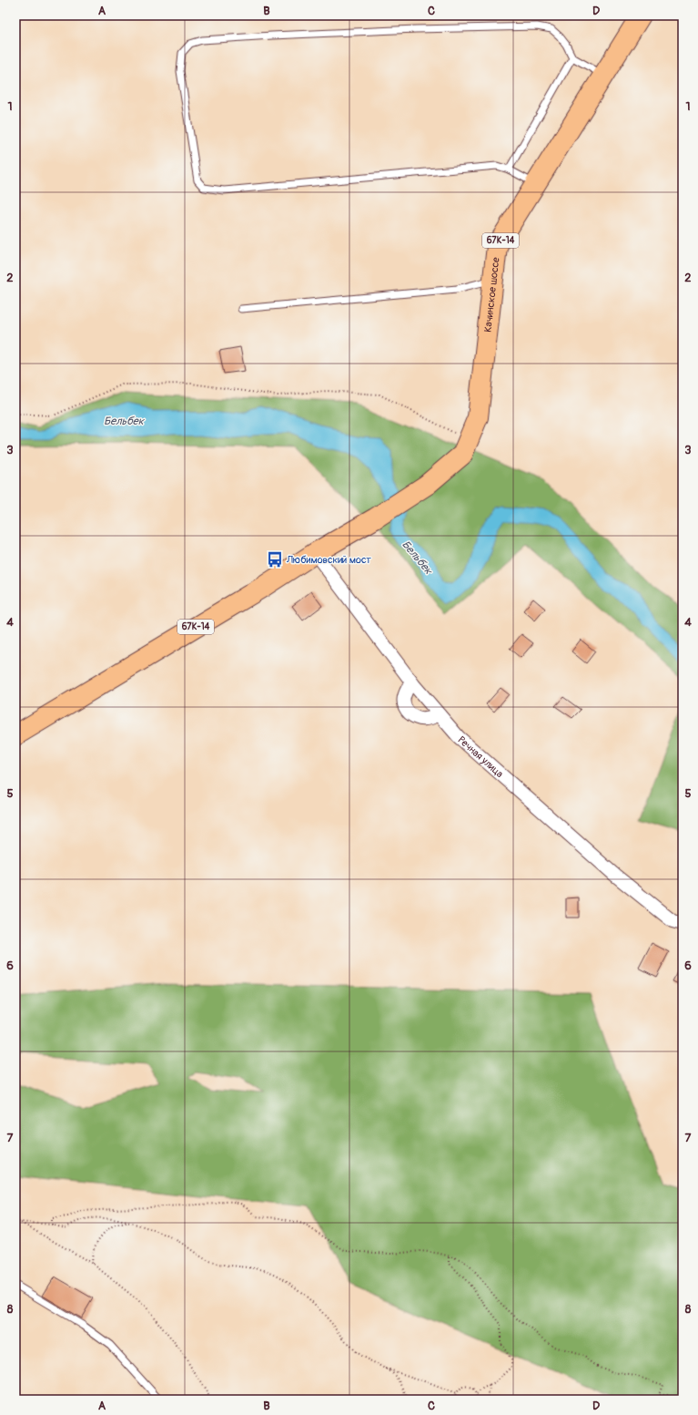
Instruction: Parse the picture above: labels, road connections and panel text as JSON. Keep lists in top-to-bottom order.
{
  "streets": {
    "main road": ["67К-14", "Качинское шоссе"],
    "street": ["Речная улица"]
  },
  "crossings": [
    ["67К-14", "Качинское шоссе"],
    ["67К-14", "Речная улица"],
    ["Качинское шоссе", "Речная улица"]
  ],
  "water": ["Бельбек"],
  "places": {
    "bus stop": ["Любимовский мост"]
  },
  "grid": {
    "columns": [
      "A",
      "B",
      "C",
      "D"
    ],
    "rows": [
      "1",
      "2",
      "3",
      "4",
      "5",
      "6",
      "7",
      "8"
    ]
  }
}
